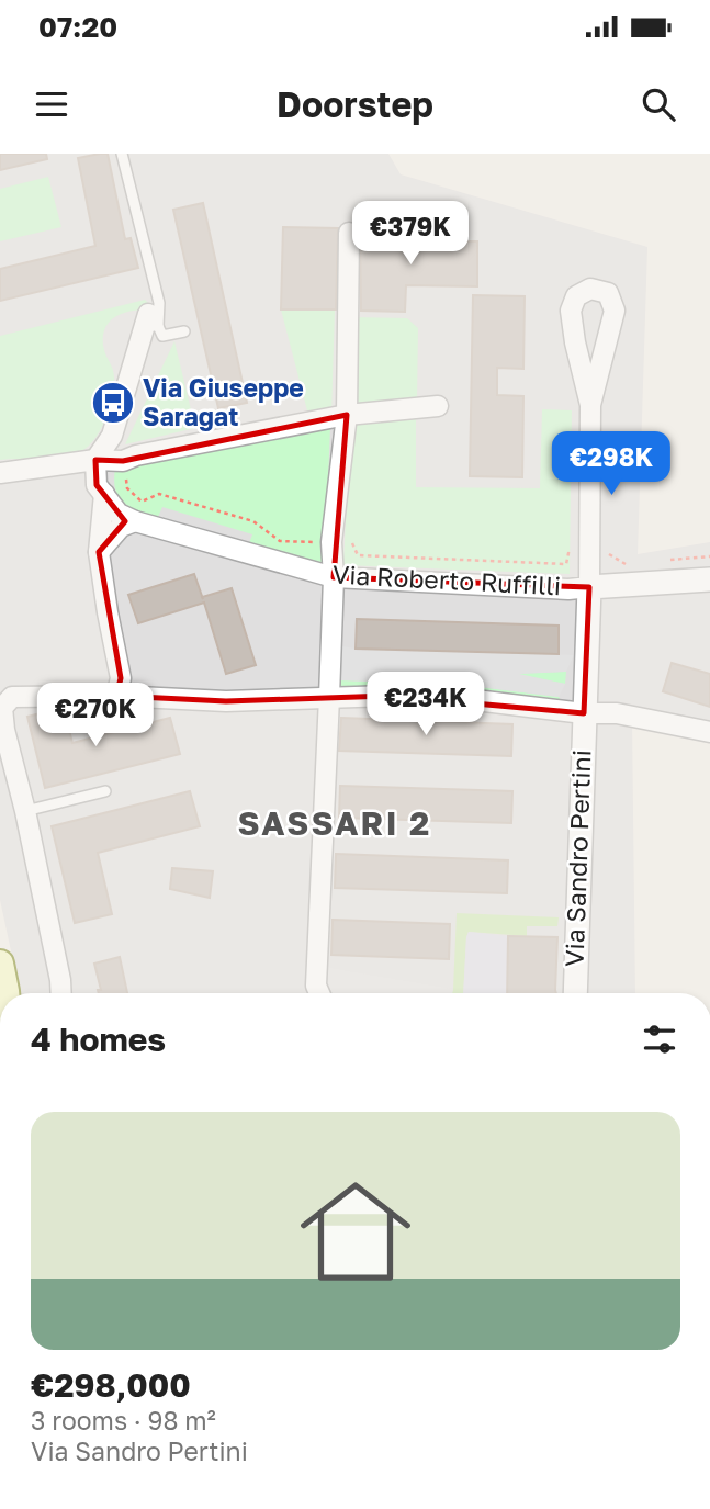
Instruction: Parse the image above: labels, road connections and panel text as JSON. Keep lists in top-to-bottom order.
{
  "streets": {
    "street": ["Via Roberto Ruffilli", "Via Sandro Pertini"]
  },
  "crossings": [
    ["Via Roberto Ruffilli", "Via Sandro Pertini"]
  ],
  "districts": ["SASSARI 2"],
  "places": {
    "bus stop": ["Via Giuseppe Saragat"]
  },
  "page": {
    "status": "07:20",
    "header": "Doorstep",
    "price": [
      "€379K",
      "€298K",
      "€234K",
      "€270K"
    ],
    "heading": "4 homes",
    "list": [
      {
        "name": "€298,000",
        "note": "3 rooms · 98 m² · Via Sandro Pertini"
      }
    ]
  }
}
